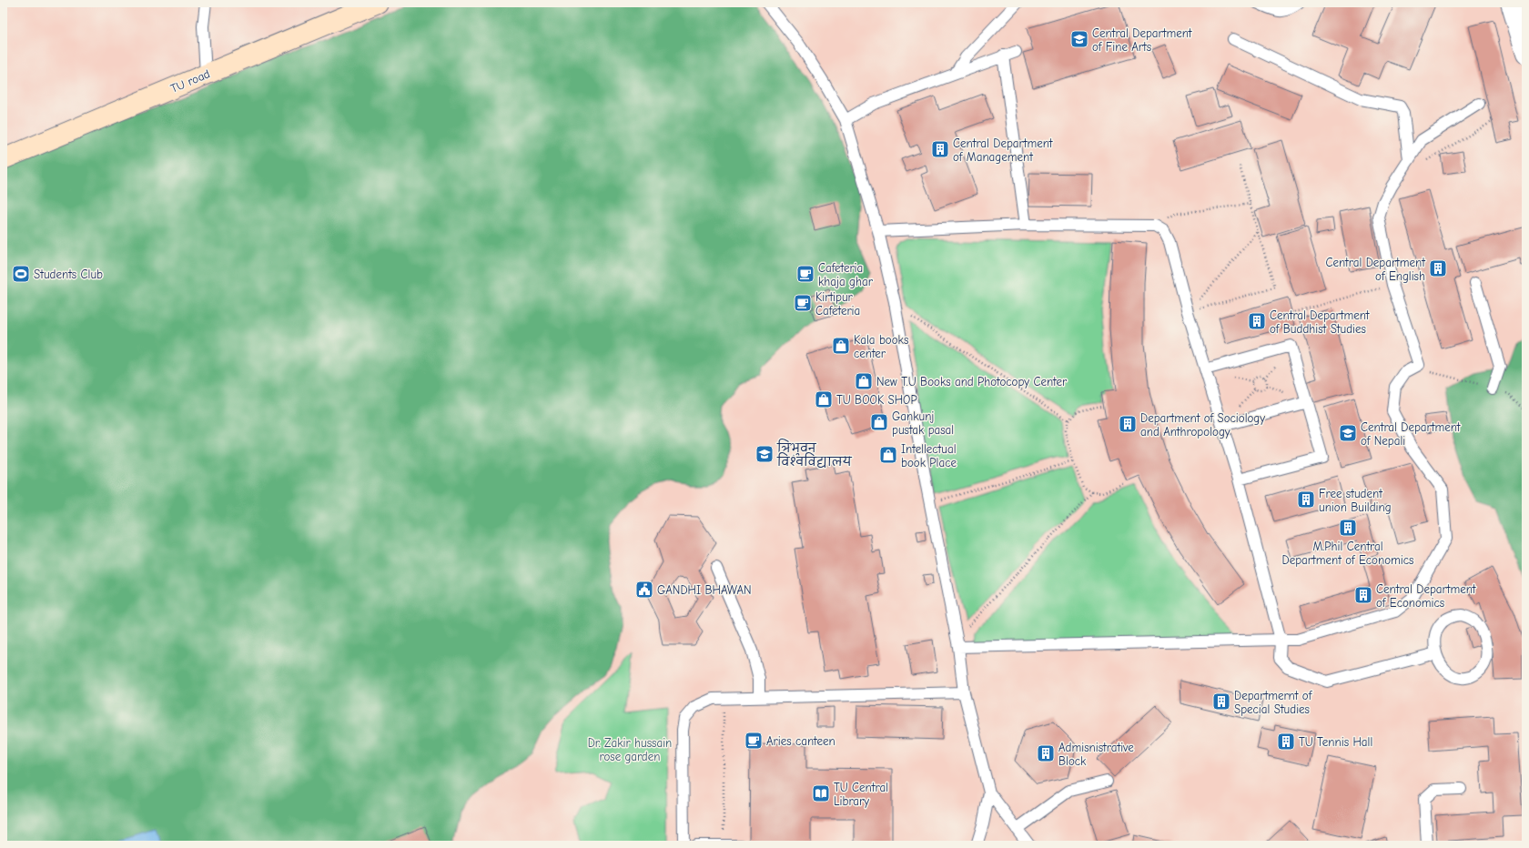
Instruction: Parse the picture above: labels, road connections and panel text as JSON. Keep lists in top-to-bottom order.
{
  "streets": {
    "street": ["TU road"]
  },
  "parks": ["Dr. Zakir hussain rose garden"],
  "places": {
    "school or university": ["Central Department of Fine Arts", "Central Department of Nepali", "त्रिभुवन विश्वविद्यालय"],
    "building": [
      "Central Department of Management",
      "Central Department of English",
      "Central Department of Buddhist Studies",
      "Department of Sociology and Anthropology",
      "Free student union Building",
      "M.Phil Central Department of Economics",
      "Central Department of Economics",
      "Departmernt of Special Studies",
      "TU Tennis Hall",
      "Admisnistrative Block"
    ],
    "sports": ["Students Club"],
    "cafe": ["Cafeteria khaja ghar", "Kirtipur Cafeteria", "Aries canteen"],
    "shop": [
      "Kala books center",
      "New T.U Books and Photocopy Center",
      "TU BOOK SHOP",
      "Gankunj pustak pasal",
      "Intellectual book Place"
    ],
    "public building": ["GANDHI BHAWAN"],
    "library": ["TU Central Library"]
  }
}
